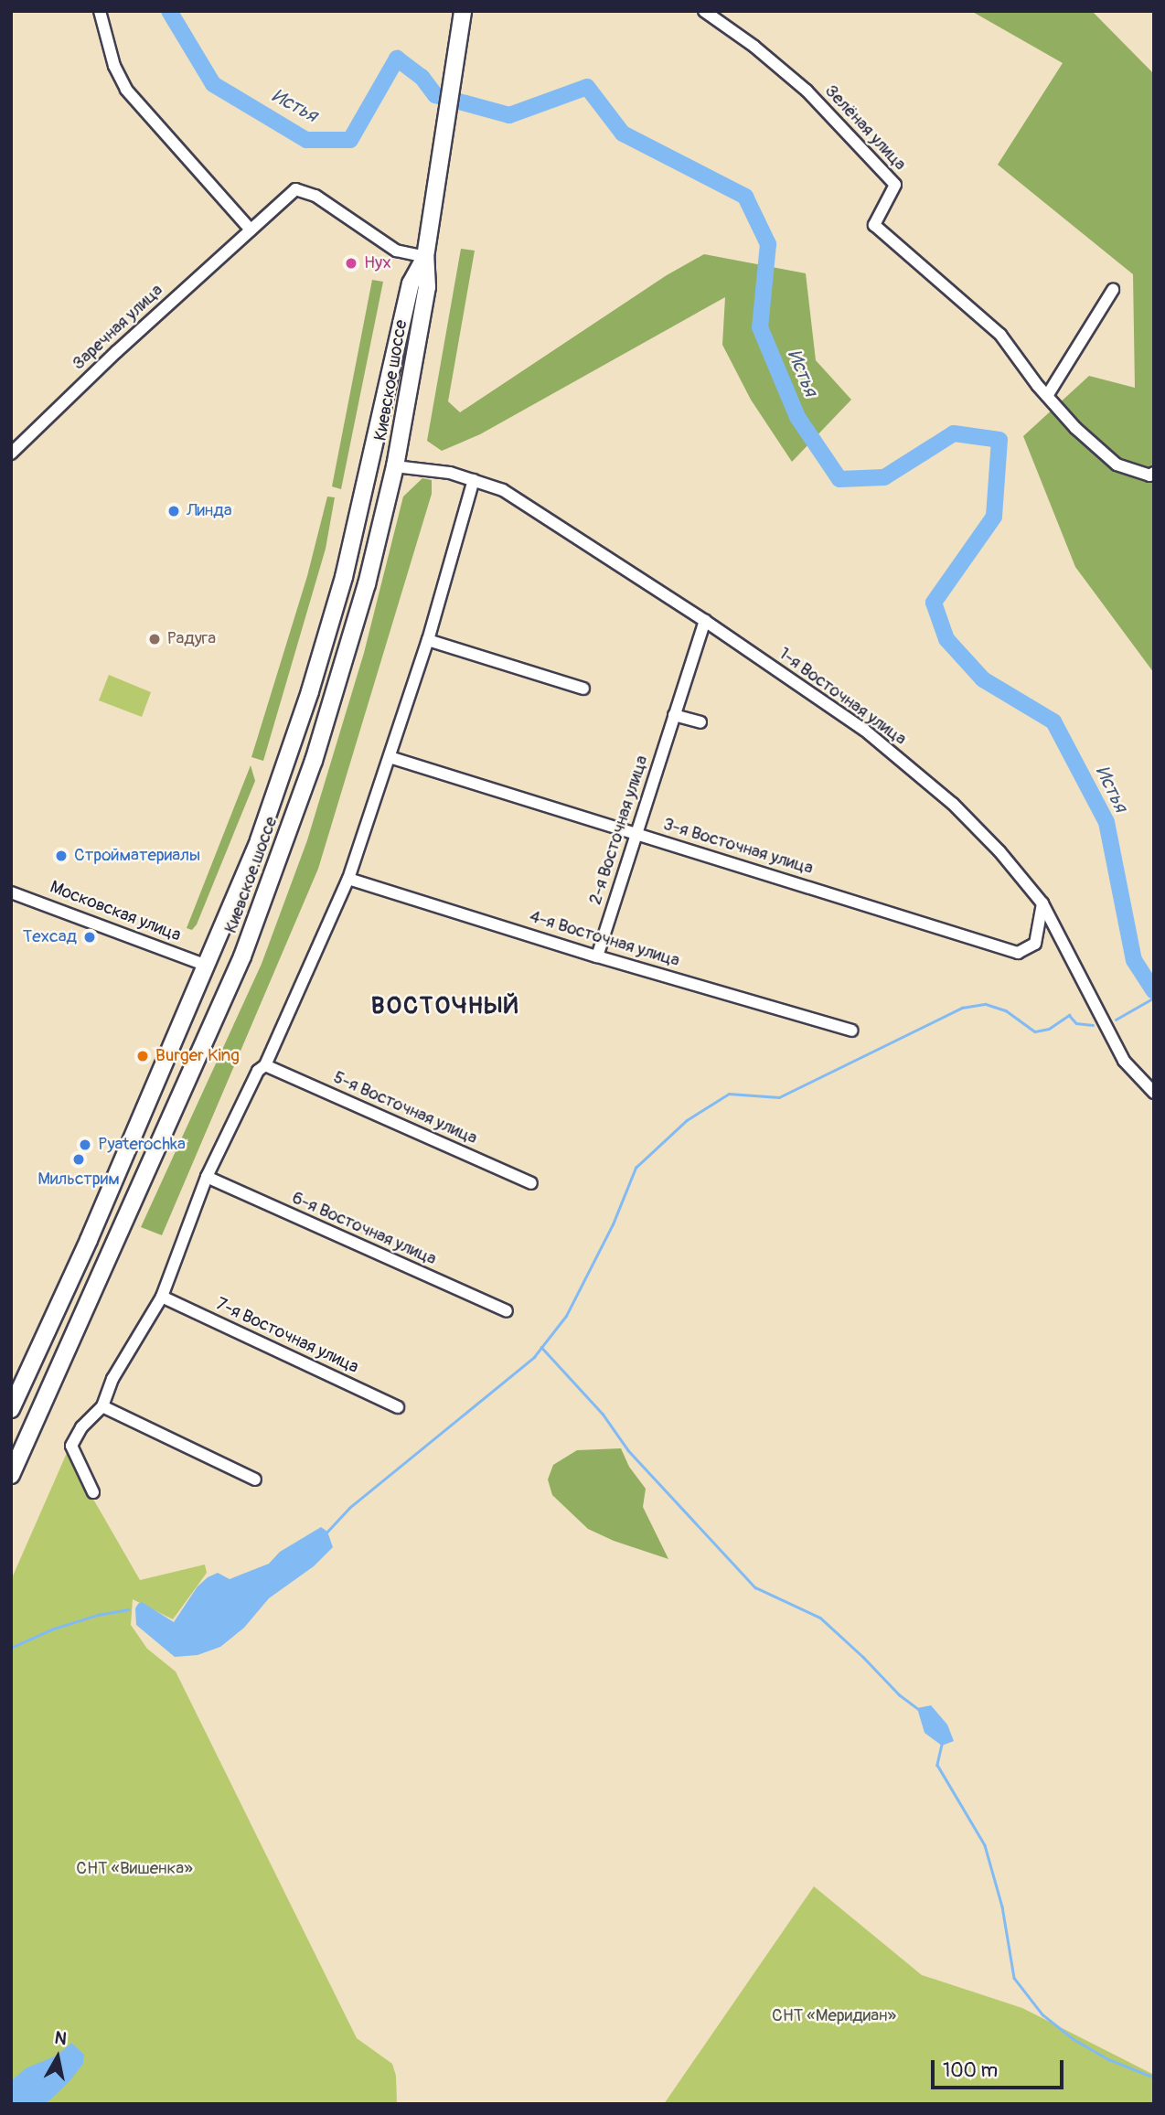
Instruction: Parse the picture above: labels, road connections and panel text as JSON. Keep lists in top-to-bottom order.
{
  "streets": {
    "highway": ["Киевское шоссе"],
    "street": [
      "Зелёная улица",
      "Заречная улица",
      "1-я Восточная улица",
      "2-я Восточная улица",
      "3-я Восточная улица",
      "Московская улица",
      "4-я Восточная улица",
      "5-я Восточная улица",
      "6-я Восточная улица",
      "7-я Восточная улица"
    ]
  },
  "crossings": [
    ["Заречная улица", "Киевское шоссе"],
    ["Киевское шоссе", "1-я Восточная улица"],
    ["Киевское шоссе", "Московская улица"],
    ["1-я Восточная улица", "2-я Восточная улица"],
    ["1-я Восточная улица", "3-я Восточная улица"],
    ["2-я Восточная улица", "3-я Восточная улица"],
    ["2-я Восточная улица", "4-я Восточная улица"]
  ],
  "districts": ["ВОСТОЧНЫЙ"],
  "water": ["Истья"],
  "parks": ["СНТ «Вишенка»", "СНТ «Меридиан»"],
  "places": [
    "Нух",
    "Линда",
    "Радуга",
    "Стройматериалы",
    "Техсад",
    "Burger King",
    "Pyaterochka",
    "Мильстрим"
  ],
  "scale_bar": "100 m",
  "north": "top"
}
